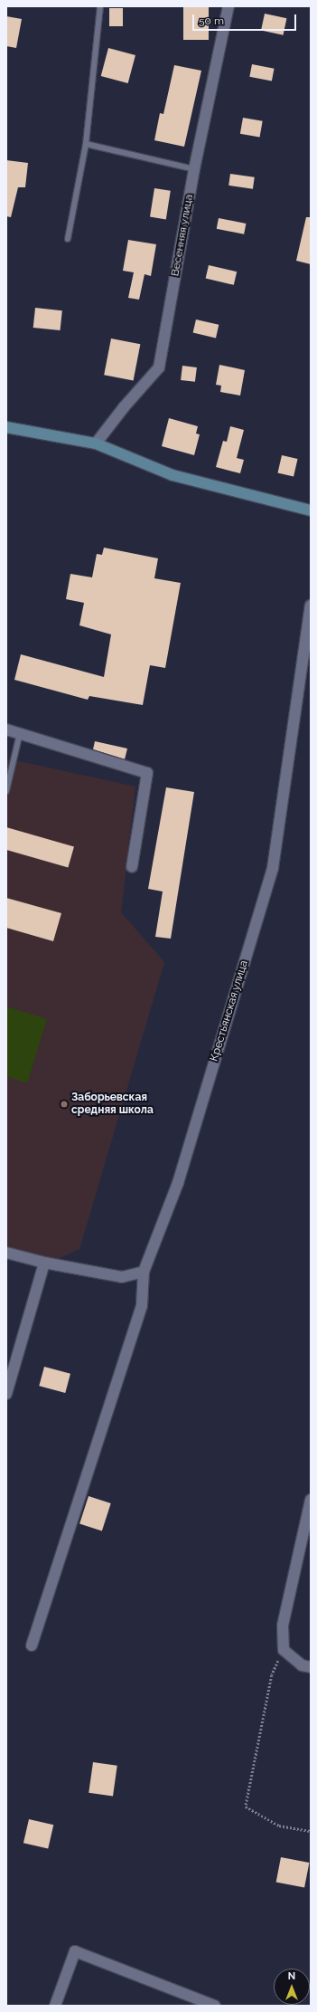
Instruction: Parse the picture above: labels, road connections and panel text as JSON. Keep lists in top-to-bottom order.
{
  "streets": {
    "street": ["Весенняя улица", "Крестьянская улица"]
  },
  "places": ["Заборьевская средняя школа"],
  "scale_bar": "50 m",
  "north": "top"
}
